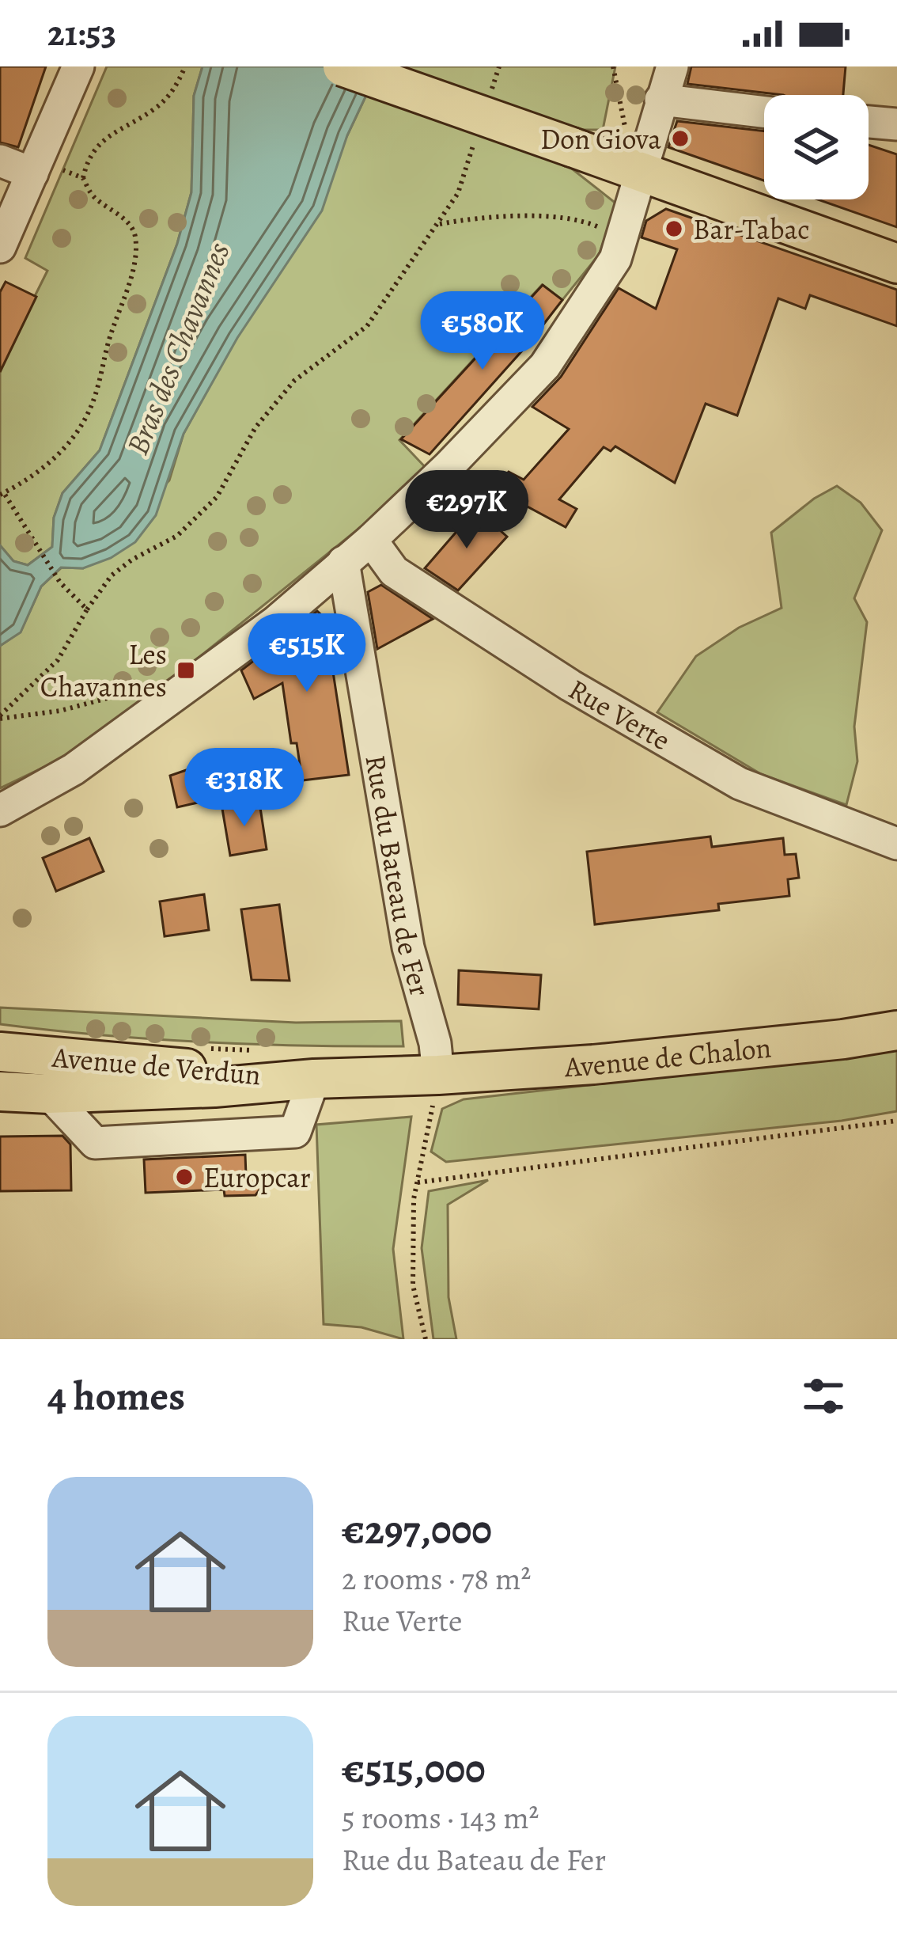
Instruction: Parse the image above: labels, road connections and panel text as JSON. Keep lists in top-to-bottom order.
{
  "streets": {
    "main road": ["Avenue de Chalon", "Avenue de Verdun"],
    "street": ["Rue Verte", "Rue du Bateau de Fer"]
  },
  "crossings": [
    ["Rue du Bateau de Fer", "Avenue de Chalon"],
    ["Rue du Bateau de Fer", "Avenue de Verdun"],
    ["Avenue de Chalon", "Avenue de Verdun"]
  ],
  "water": ["Bras des Chavannes"],
  "places": {
    "other": ["Don Giova", "Bar-Tabac", "Europcar"],
    "transit": ["Les Chavannes"]
  },
  "page": {
    "status": "21:53",
    "price": [
      "€580K",
      "€297K",
      "€515K",
      "€318K"
    ],
    "heading": "4 homes",
    "list": [
      {
        "name": "€297,000",
        "note": "2 rooms · 78 m² · Rue Verte"
      },
      {
        "name": "€515,000",
        "note": "5 rooms · 143 m² · Rue du Bateau de Fer"
      }
    ]
  }
}
